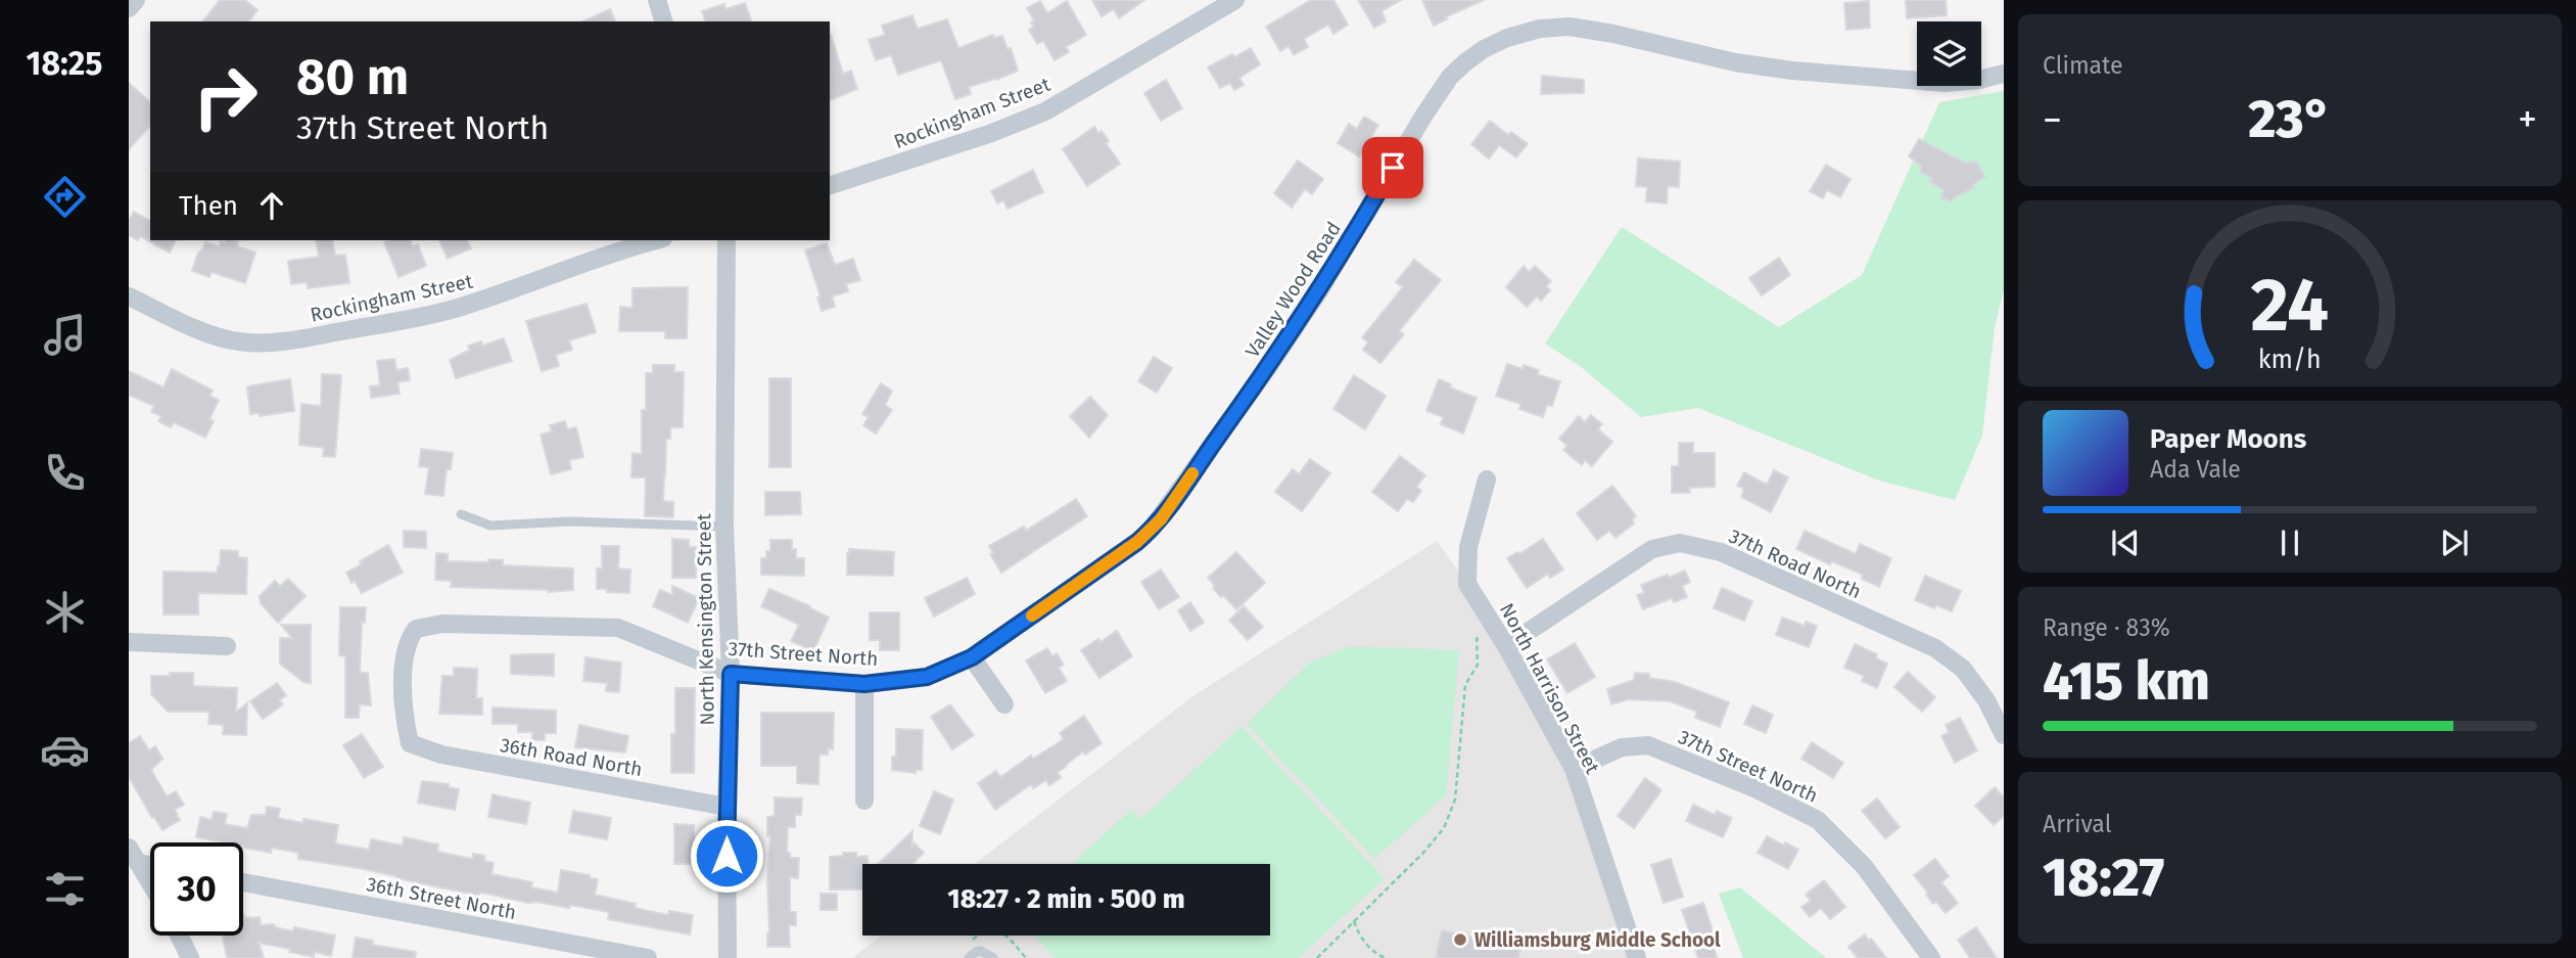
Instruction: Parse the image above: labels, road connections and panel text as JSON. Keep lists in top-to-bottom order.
{
  "streets": {
    "street": [
      "Rockingham Street",
      "Valley Wood Road",
      "37th Road North",
      "North Kensington Street",
      "37th Street North",
      "North Harrison Street",
      "36th Road North",
      "36th Street North"
    ]
  },
  "crossings": [
    ["Valley Wood Road", "37th Street North"],
    ["37th Road North", "North Harrison Street"],
    ["North Kensington Street", "37th Street North"],
    ["North Kensington Street", "36th Road North"],
    ["37th Street North", "North Harrison Street"],
    ["37th Street North", "36th Road North"]
  ],
  "places": ["Williamsburg Middle School"],
  "page": {
    "tabs": "18:25",
    "tile": [
      "Climate",
      ["Range · 83%", "415 km"],
      ["Arrival", "18:27"]
    ],
    "turn": ["80 m", "37th Street North"],
    "heat": ["−", "23°", "+"],
    "then": "Then",
    "song": ["Paper Moons", "Ada Vale"],
    "limit": "30",
    "trip": "18:27 · 2 min · 500 m",
    "gauge": ["24", "km/h"]
  }
}
